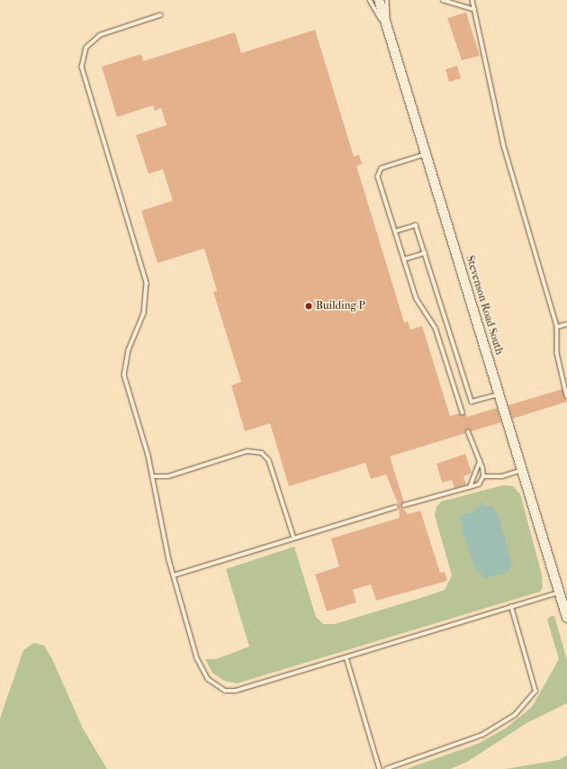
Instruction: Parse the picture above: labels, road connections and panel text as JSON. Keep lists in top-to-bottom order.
{
  "streets": {
    "main road": ["Stevenson Road South"]
  },
  "places": ["Building P"]
}
